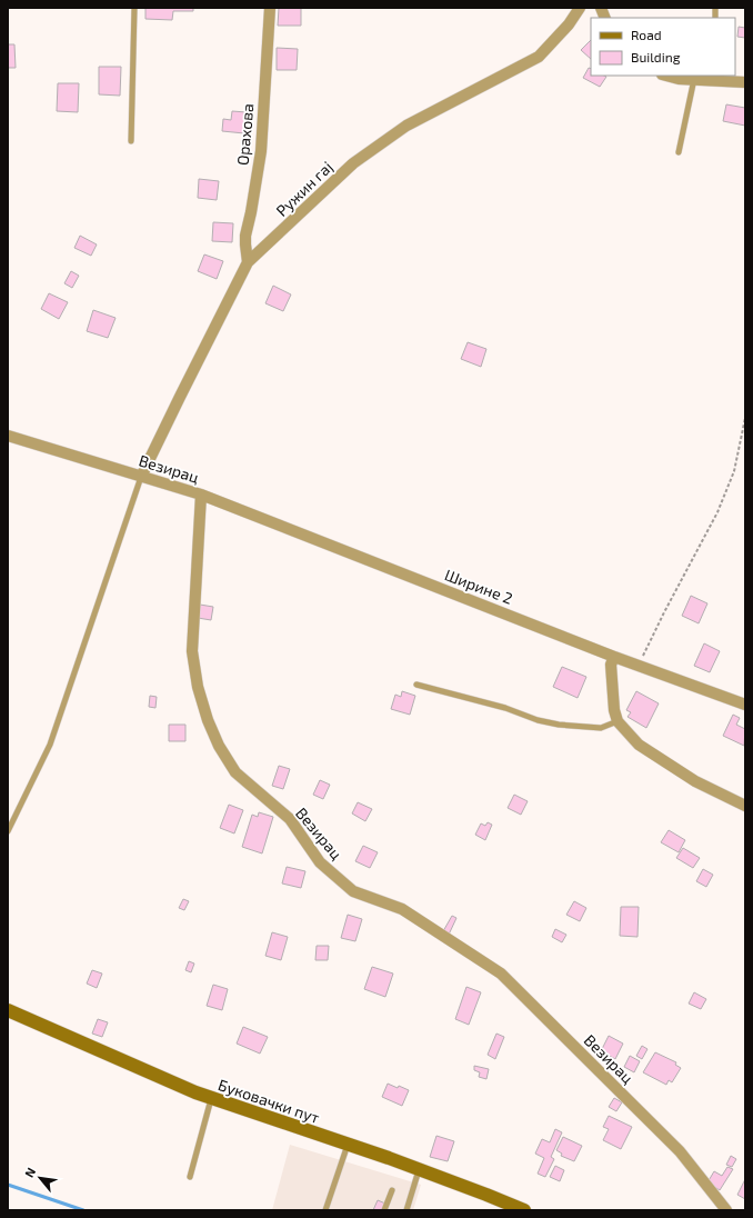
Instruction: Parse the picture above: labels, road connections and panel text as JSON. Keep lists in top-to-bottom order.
{
  "streets": {
    "street": [
      "Орахова",
      "Ружин гај",
      "Везирац",
      "Ширине 2",
      "Буковачки пут"
    ]
  },
  "crossings": [
    ["Орахова", "Ружин гај"],
    ["Ружин гај", "Везирац"],
    ["Везирац", "Ширине 2"]
  ],
  "legend": ["Road", "Building"],
  "north": "top left"
}
